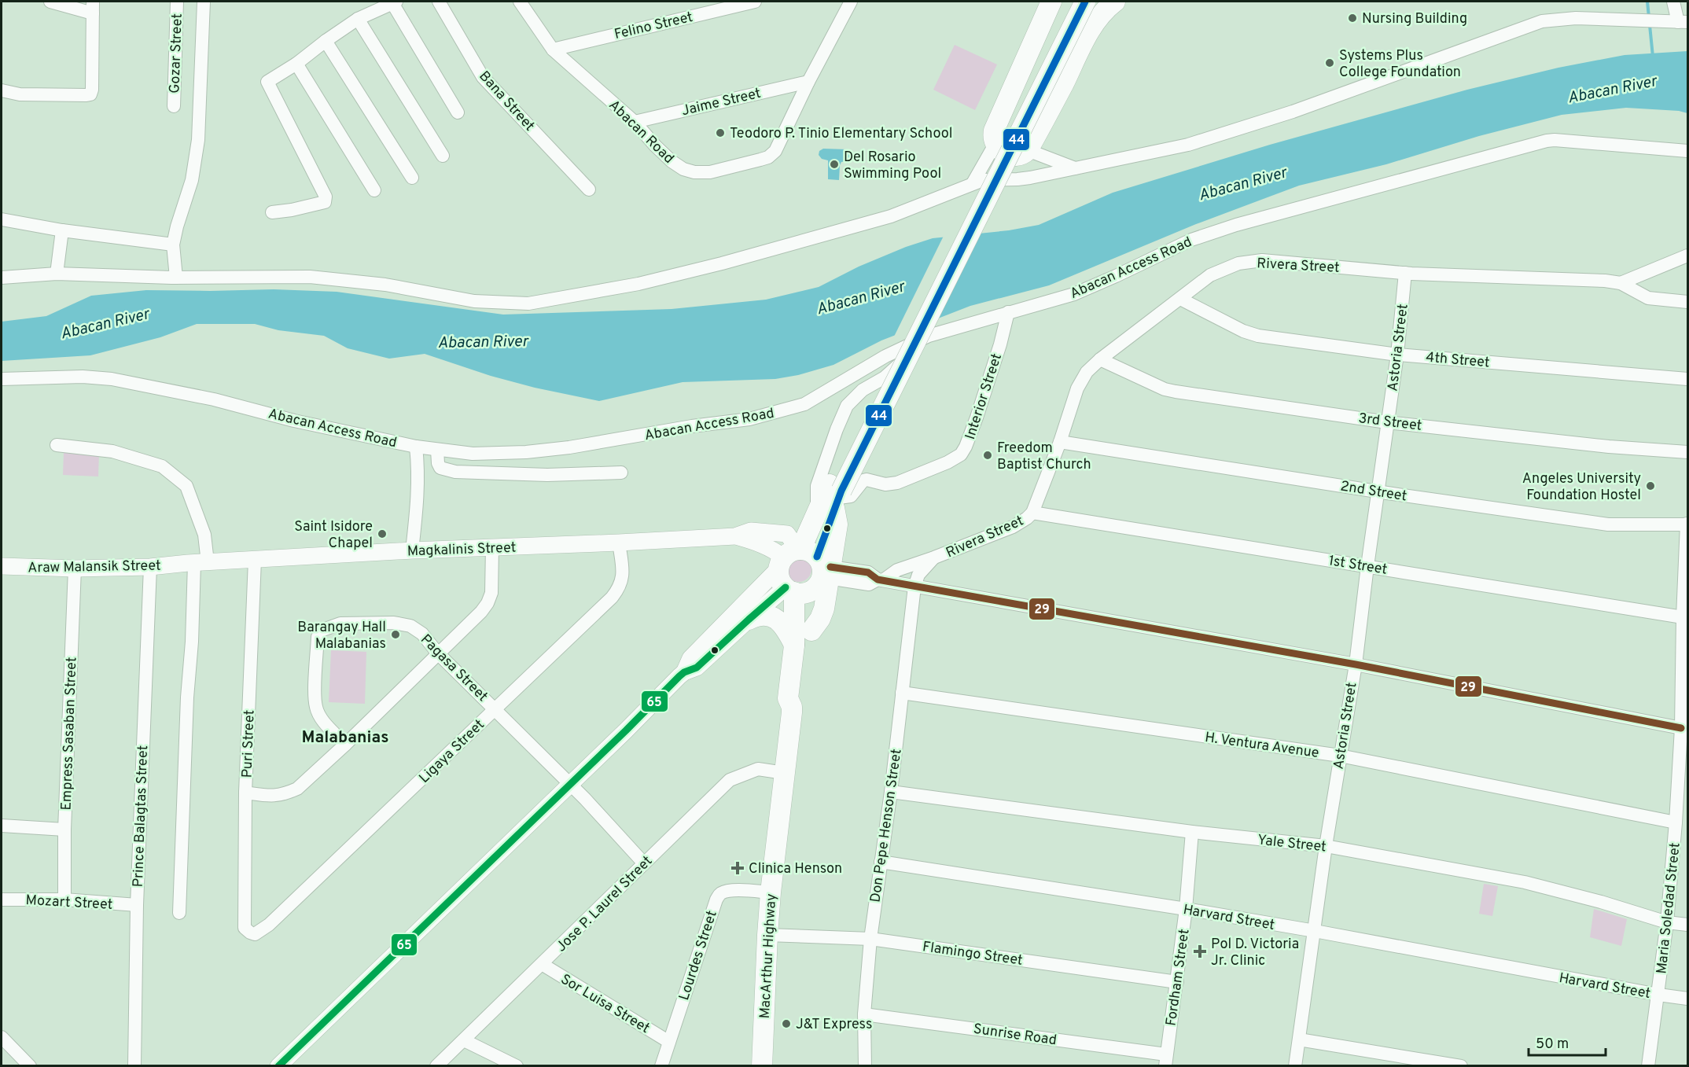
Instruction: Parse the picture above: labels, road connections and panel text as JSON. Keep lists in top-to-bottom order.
{
  "streets": {
    "highway": ["MacArthur Highway"],
    "main road": ["Magkalinis Street", "Araw Malansik Street"],
    "street": [
      "Felino Street",
      "Gozar Street",
      "Bana Street",
      "Jaime Street",
      "Abacan Road",
      "Rivera Street",
      "Abacan Access Road",
      "Astoria Street",
      "4th Street",
      "Interior Street",
      "3rd Street",
      "2nd Street",
      "1st Street",
      "Pagasa Street",
      "Empress Sasaban Street",
      "Puri Street",
      "H. Ventura Avenue",
      "Ligaya Street",
      "Prince Balagtas Street",
      "Don Pepe Henson Street",
      "Yale Street",
      "Mozart Street",
      "Jose P. Laurel Street",
      "Maria Soledad Street",
      "Harvard Street",
      "Flamingo Street",
      "Lourdes Street",
      "Fordham Street",
      "Sor Luisa Street",
      "Sunrise Road"
    ]
  },
  "crossings": [
    ["Felino Street", "Abacan Road"],
    ["Jaime Street", "Abacan Road"],
    ["Rivera Street", "Astoria Street"],
    ["Rivera Street", "4th Street"],
    ["Rivera Street", "3rd Street"],
    ["Rivera Street", "2nd Street"],
    ["Rivera Street", "1st Street"],
    ["Rivera Street", "Don Pepe Henson Street"],
    ["Abacan Access Road", "Interior Street"],
    ["Astoria Street", "4th Street"],
    ["Astoria Street", "3rd Street"],
    ["Astoria Street", "2nd Street"],
    ["Astoria Street", "1st Street"],
    ["Astoria Street", "H. Ventura Avenue"],
    ["Astoria Street", "Yale Street"],
    ["Astoria Street", "Harvard Street"],
    ["Interior Street", "MacArthur Highway"],
    ["2nd Street", "Maria Soledad Street"],
    ["Magkalinis Street", "Araw Malansik Street"],
    ["Magkalinis Street", "Puri Street"],
    ["Magkalinis Street", "Ligaya Street"],
    ["Magkalinis Street", "MacArthur Highway"],
    ["1st Street", "Maria Soledad Street"],
    ["Araw Malansik Street", "Empress Sasaban Street"],
    ["Araw Malansik Street", "Prince Balagtas Street"],
    ["Pagasa Street", "Ligaya Street"],
    ["Pagasa Street", "Jose P. Laurel Street"],
    ["Empress Sasaban Street", "Mozart Street"],
    ["Puri Street", "Ligaya Street"],
    ["H. Ventura Avenue", "Don Pepe Henson Street"],
    ["H. Ventura Avenue", "Maria Soledad Street"],
    ["Prince Balagtas Street", "Mozart Street"],
    ["Don Pepe Henson Street", "Yale Street"],
    ["Don Pepe Henson Street", "Harvard Street"],
    ["Don Pepe Henson Street", "Flamingo Street"],
    ["Don Pepe Henson Street", "Sunrise Road"],
    ["Yale Street", "Maria Soledad Street"],
    ["Yale Street", "Fordham Street"],
    ["Jose P. Laurel Street", "MacArthur Highway"],
    ["Jose P. Laurel Street", "Sor Luisa Street"],
    ["Maria Soledad Street", "Harvard Street"],
    ["Harvard Street", "Fordham Street"],
    ["Flamingo Street", "MacArthur Highway"],
    ["Flamingo Street", "Fordham Street"],
    ["Lourdes Street", "MacArthur Highway"],
    ["Lourdes Street", "Sor Luisa Street"],
    ["Fordham Street", "Sunrise Road"]
  ],
  "districts": ["Malabanias"],
  "water": ["Abacan River"],
  "places": {
    "other": [
      "Nursing Building",
      "Systems Plus College Foundation",
      "Teodoro P. Tinio Elementary School",
      "Del Rosario Swimming Pool",
      "Freedom Baptist Church",
      "Angeles University Foundation Hostel",
      "Saint Isidore Chapel",
      "Barangay Hall Malabanias",
      "J&T Express"
    ],
    "health": ["Clinica Henson", "Pol D. Victoria Jr. Clinic"]
  },
  "lines": ["transit line 44", "transit line 29", "transit line 65"],
  "scale_bar": "50 m"
}
